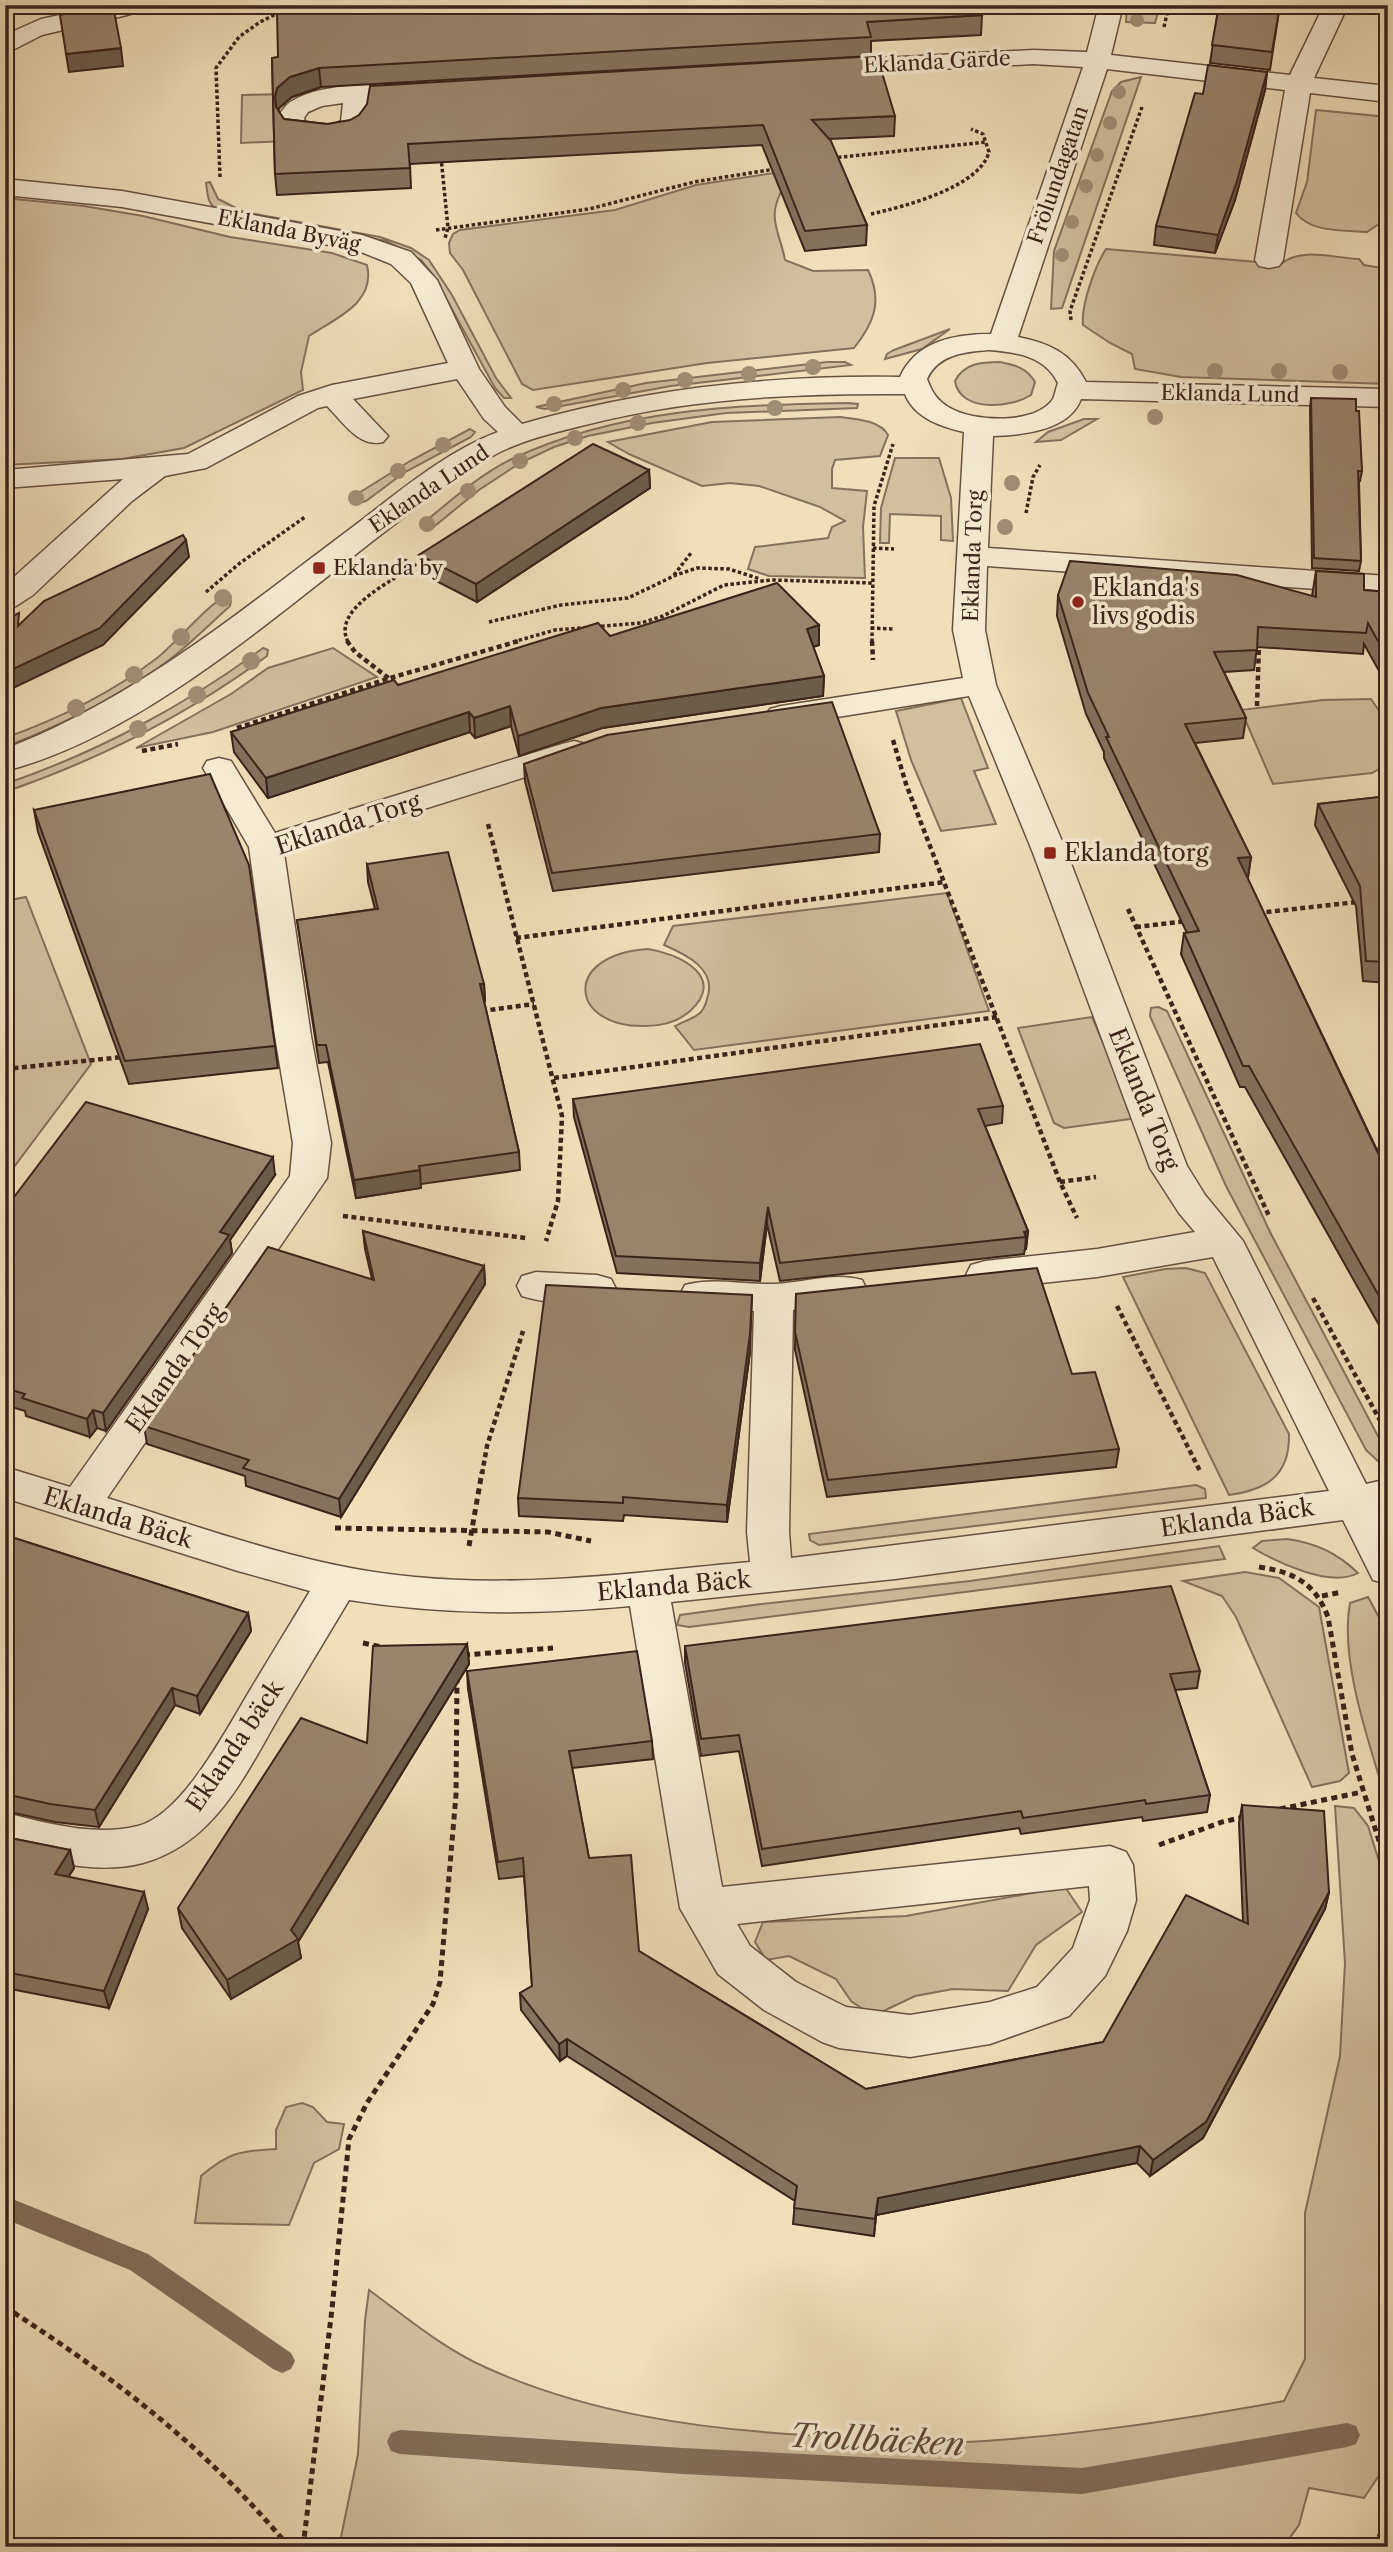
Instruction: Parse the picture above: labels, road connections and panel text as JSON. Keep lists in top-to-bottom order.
{
  "streets": {
    "street": [
      "Eklanda Gärde",
      "Frölundagatan",
      "Eklanda Byväg",
      "Eklanda Lund",
      "Eklanda Torg",
      "Eklanda Bäck",
      "Eklanda bäck"
    ]
  },
  "crossings": [
    ["Eklanda Gärde", "Frölundagatan"],
    ["Eklanda Byväg", "Eklanda Lund"],
    ["Eklanda Torg", "Eklanda Bäck"],
    ["Eklanda Bäck", "Eklanda bäck"]
  ],
  "water": ["Trollbäcken"],
  "places": {
    "transit": ["Eklanda by", "Eklanda torg"],
    "other": ["Eklanda's livs godis"]
  }
}
